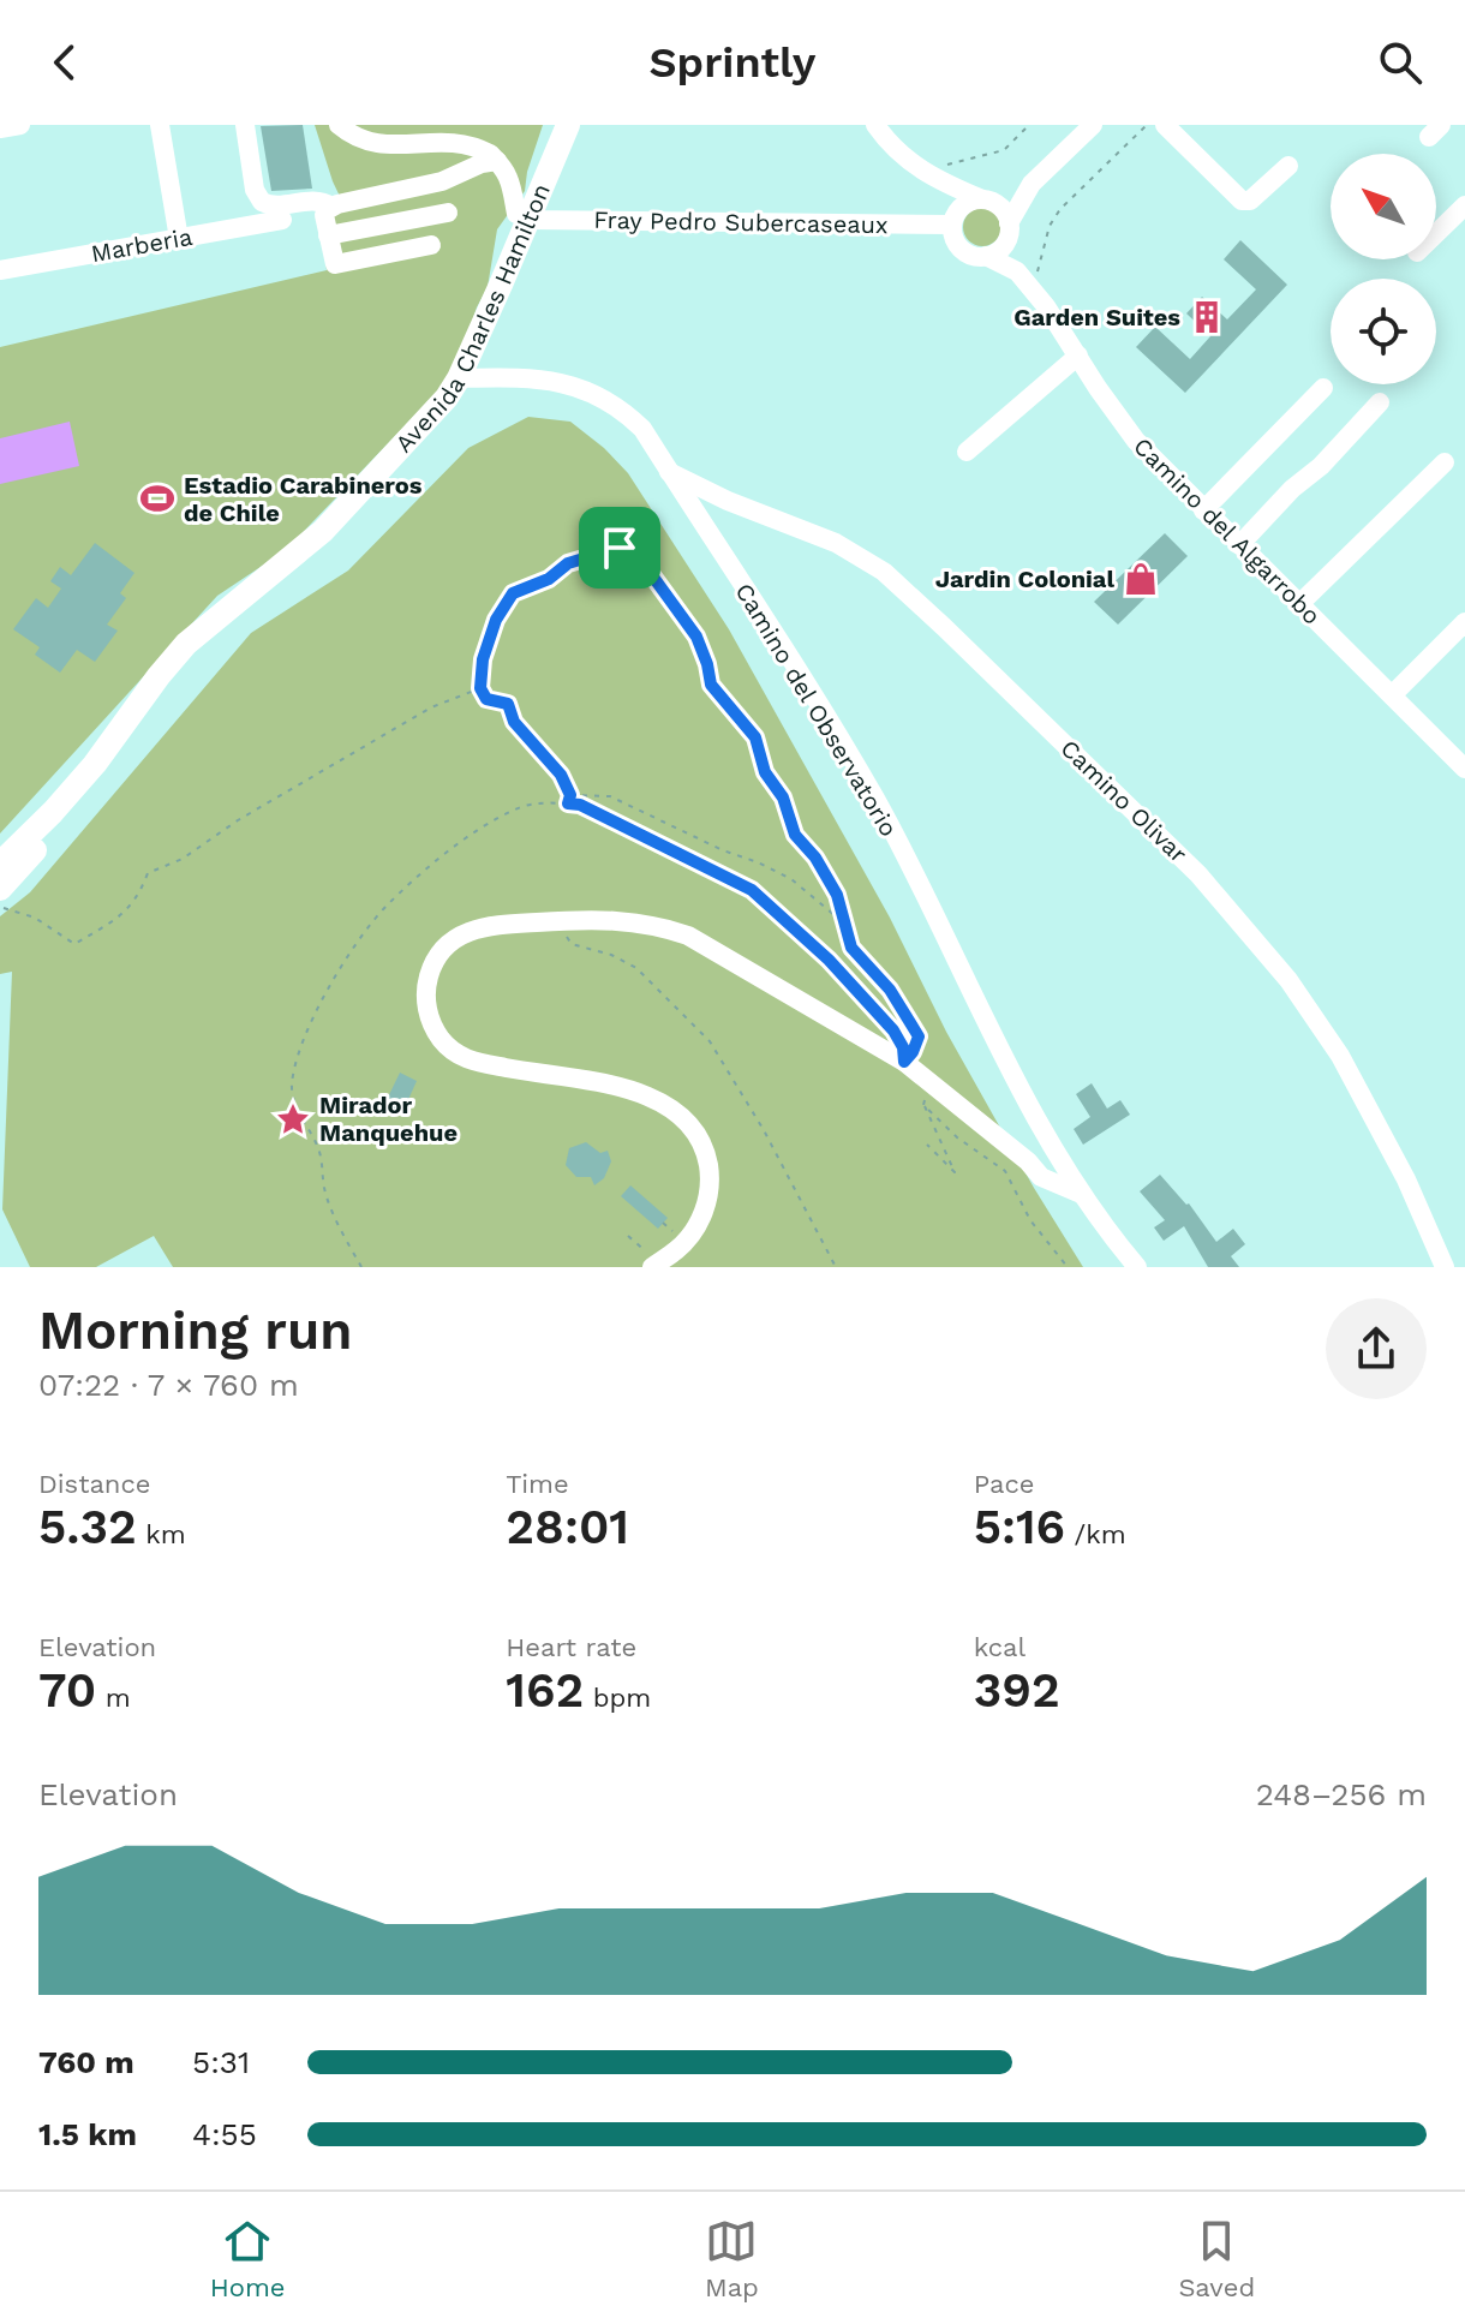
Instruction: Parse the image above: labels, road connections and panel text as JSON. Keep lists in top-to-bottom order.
{
  "streets": {
    "main road": ["Avenida Charles Hamilton"],
    "street": [
      "Fray Pedro Subercaseaux",
      "Marberia",
      "Camino del Algarrobo",
      "Camino del Observatorio",
      "Camino Olivar"
    ]
  },
  "crossings": [
    ["Fray Pedro Subercaseaux", "Avenida Charles Hamilton"],
    ["Fray Pedro Subercaseaux", "Camino del Algarrobo"],
    ["Avenida Charles Hamilton", "Camino del Observatorio"],
    ["Camino del Observatorio", "Camino Olivar"]
  ],
  "places": {
    "building": ["Garden Suites"],
    "sports": ["Estadio Carabineros de Chile"],
    "shop": ["Jardin Colonial"],
    "place": ["Mirador Manquehue"]
  },
  "north": "top left",
  "page": {
    "header": "Sprintly",
    "heading": ["Morning run", "07:22 · 7 × 760 m"],
    "stats": [
      ["Distance", "5.32 km"],
      ["Time", "28:01"],
      ["Pace", "5:16 /km"],
      ["Elevation", "70 m"],
      ["Heart rate", "162 bpm"],
      ["kcal", "392"]
    ],
    "chart": ["Elevation", "248–256 m"],
    "list": [
      {
        "name": "760 m",
        "note": "5:31"
      },
      {
        "name": "1.5 km",
        "note": "4:55"
      }
    ],
    "tabs": ["Home", "Map", "Saved"]
  }
}
